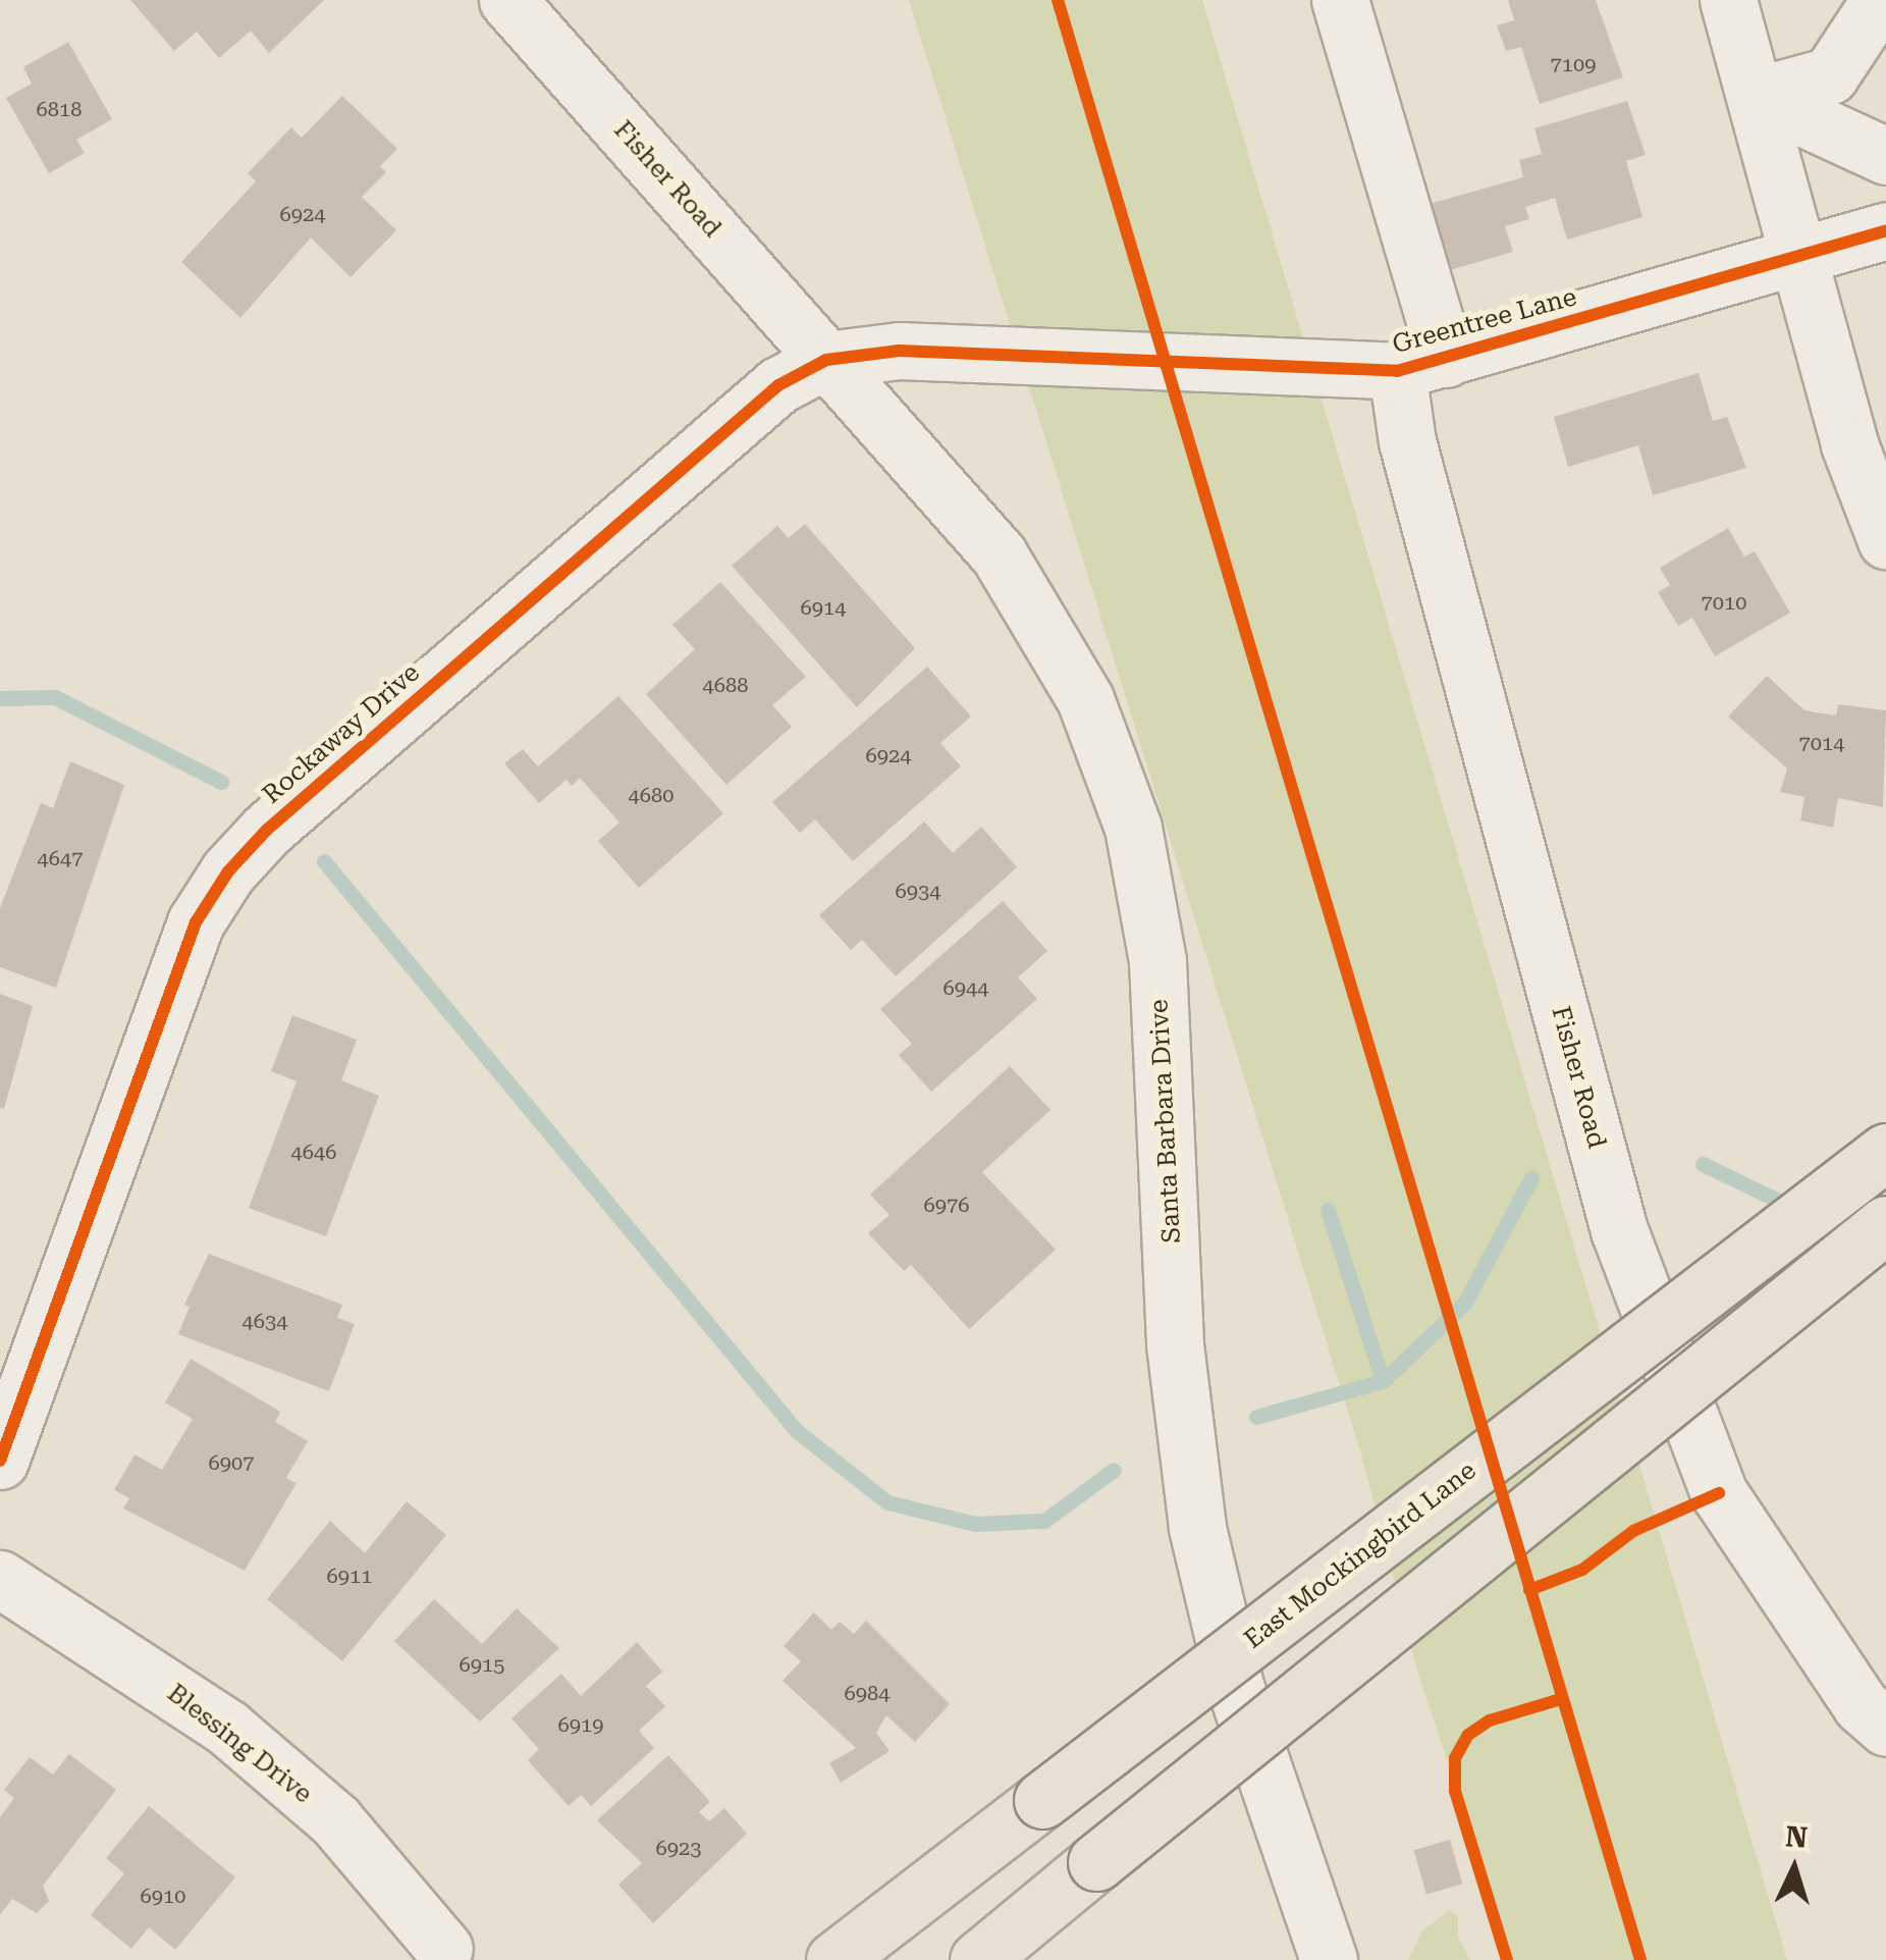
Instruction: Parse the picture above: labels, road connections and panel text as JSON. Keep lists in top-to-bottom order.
{
  "streets": {
    "main road": ["East Mockingbird Lane"],
    "street": [
      "Fisher Road",
      "Greentree Lane",
      "Rockaway Drive",
      "Santa Barbara Drive",
      "Blessing Drive"
    ]
  },
  "crossings": [
    ["Fisher Road", "Greentree Lane"],
    ["Fisher Road", "Rockaway Drive"],
    ["Fisher Road", "Santa Barbara Drive"],
    ["Greentree Lane", "Rockaway Drive"],
    ["Rockaway Drive", "Santa Barbara Drive"]
  ],
  "house_numbers": [
    "7109",
    "6818",
    "6924",
    "7010",
    "6914",
    "4688",
    "7014",
    "6924",
    "4680",
    "4647",
    "6934",
    "6944",
    "4646",
    "6976",
    "4634",
    "6907",
    "6911",
    "6915",
    "6984",
    "6919",
    "6923",
    "6910"
  ],
  "north": "top"
}
